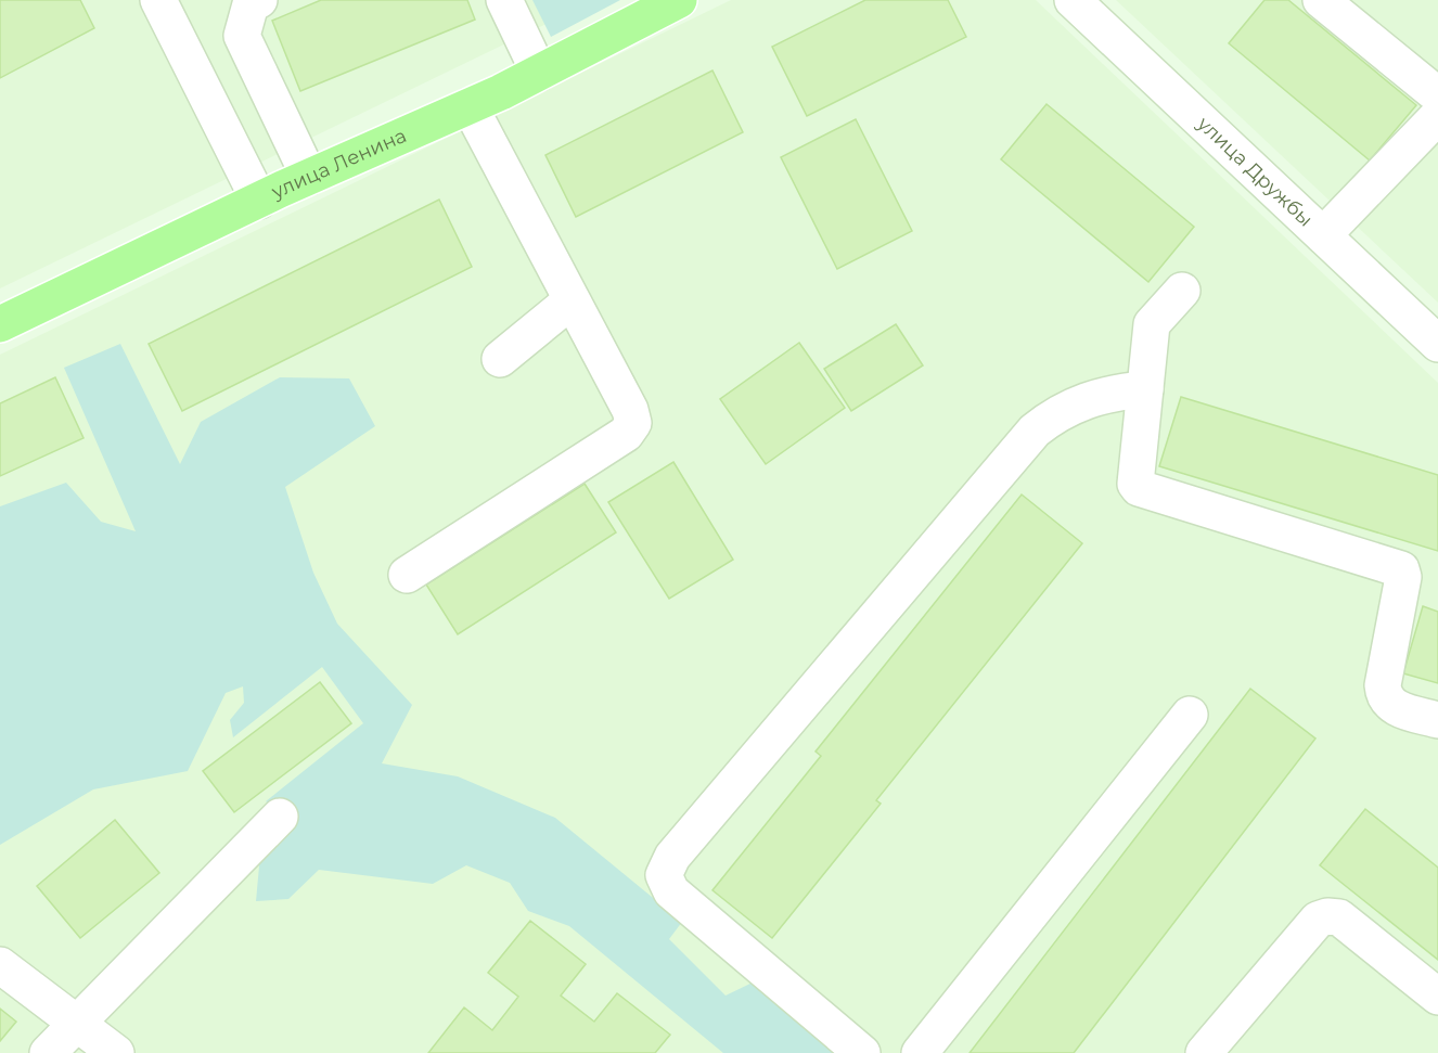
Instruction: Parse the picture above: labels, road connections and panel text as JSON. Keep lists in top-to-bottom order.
{
  "streets": {
    "main road": ["улица Ленина"],
    "street": ["улица Дружбы"]
  }
}
